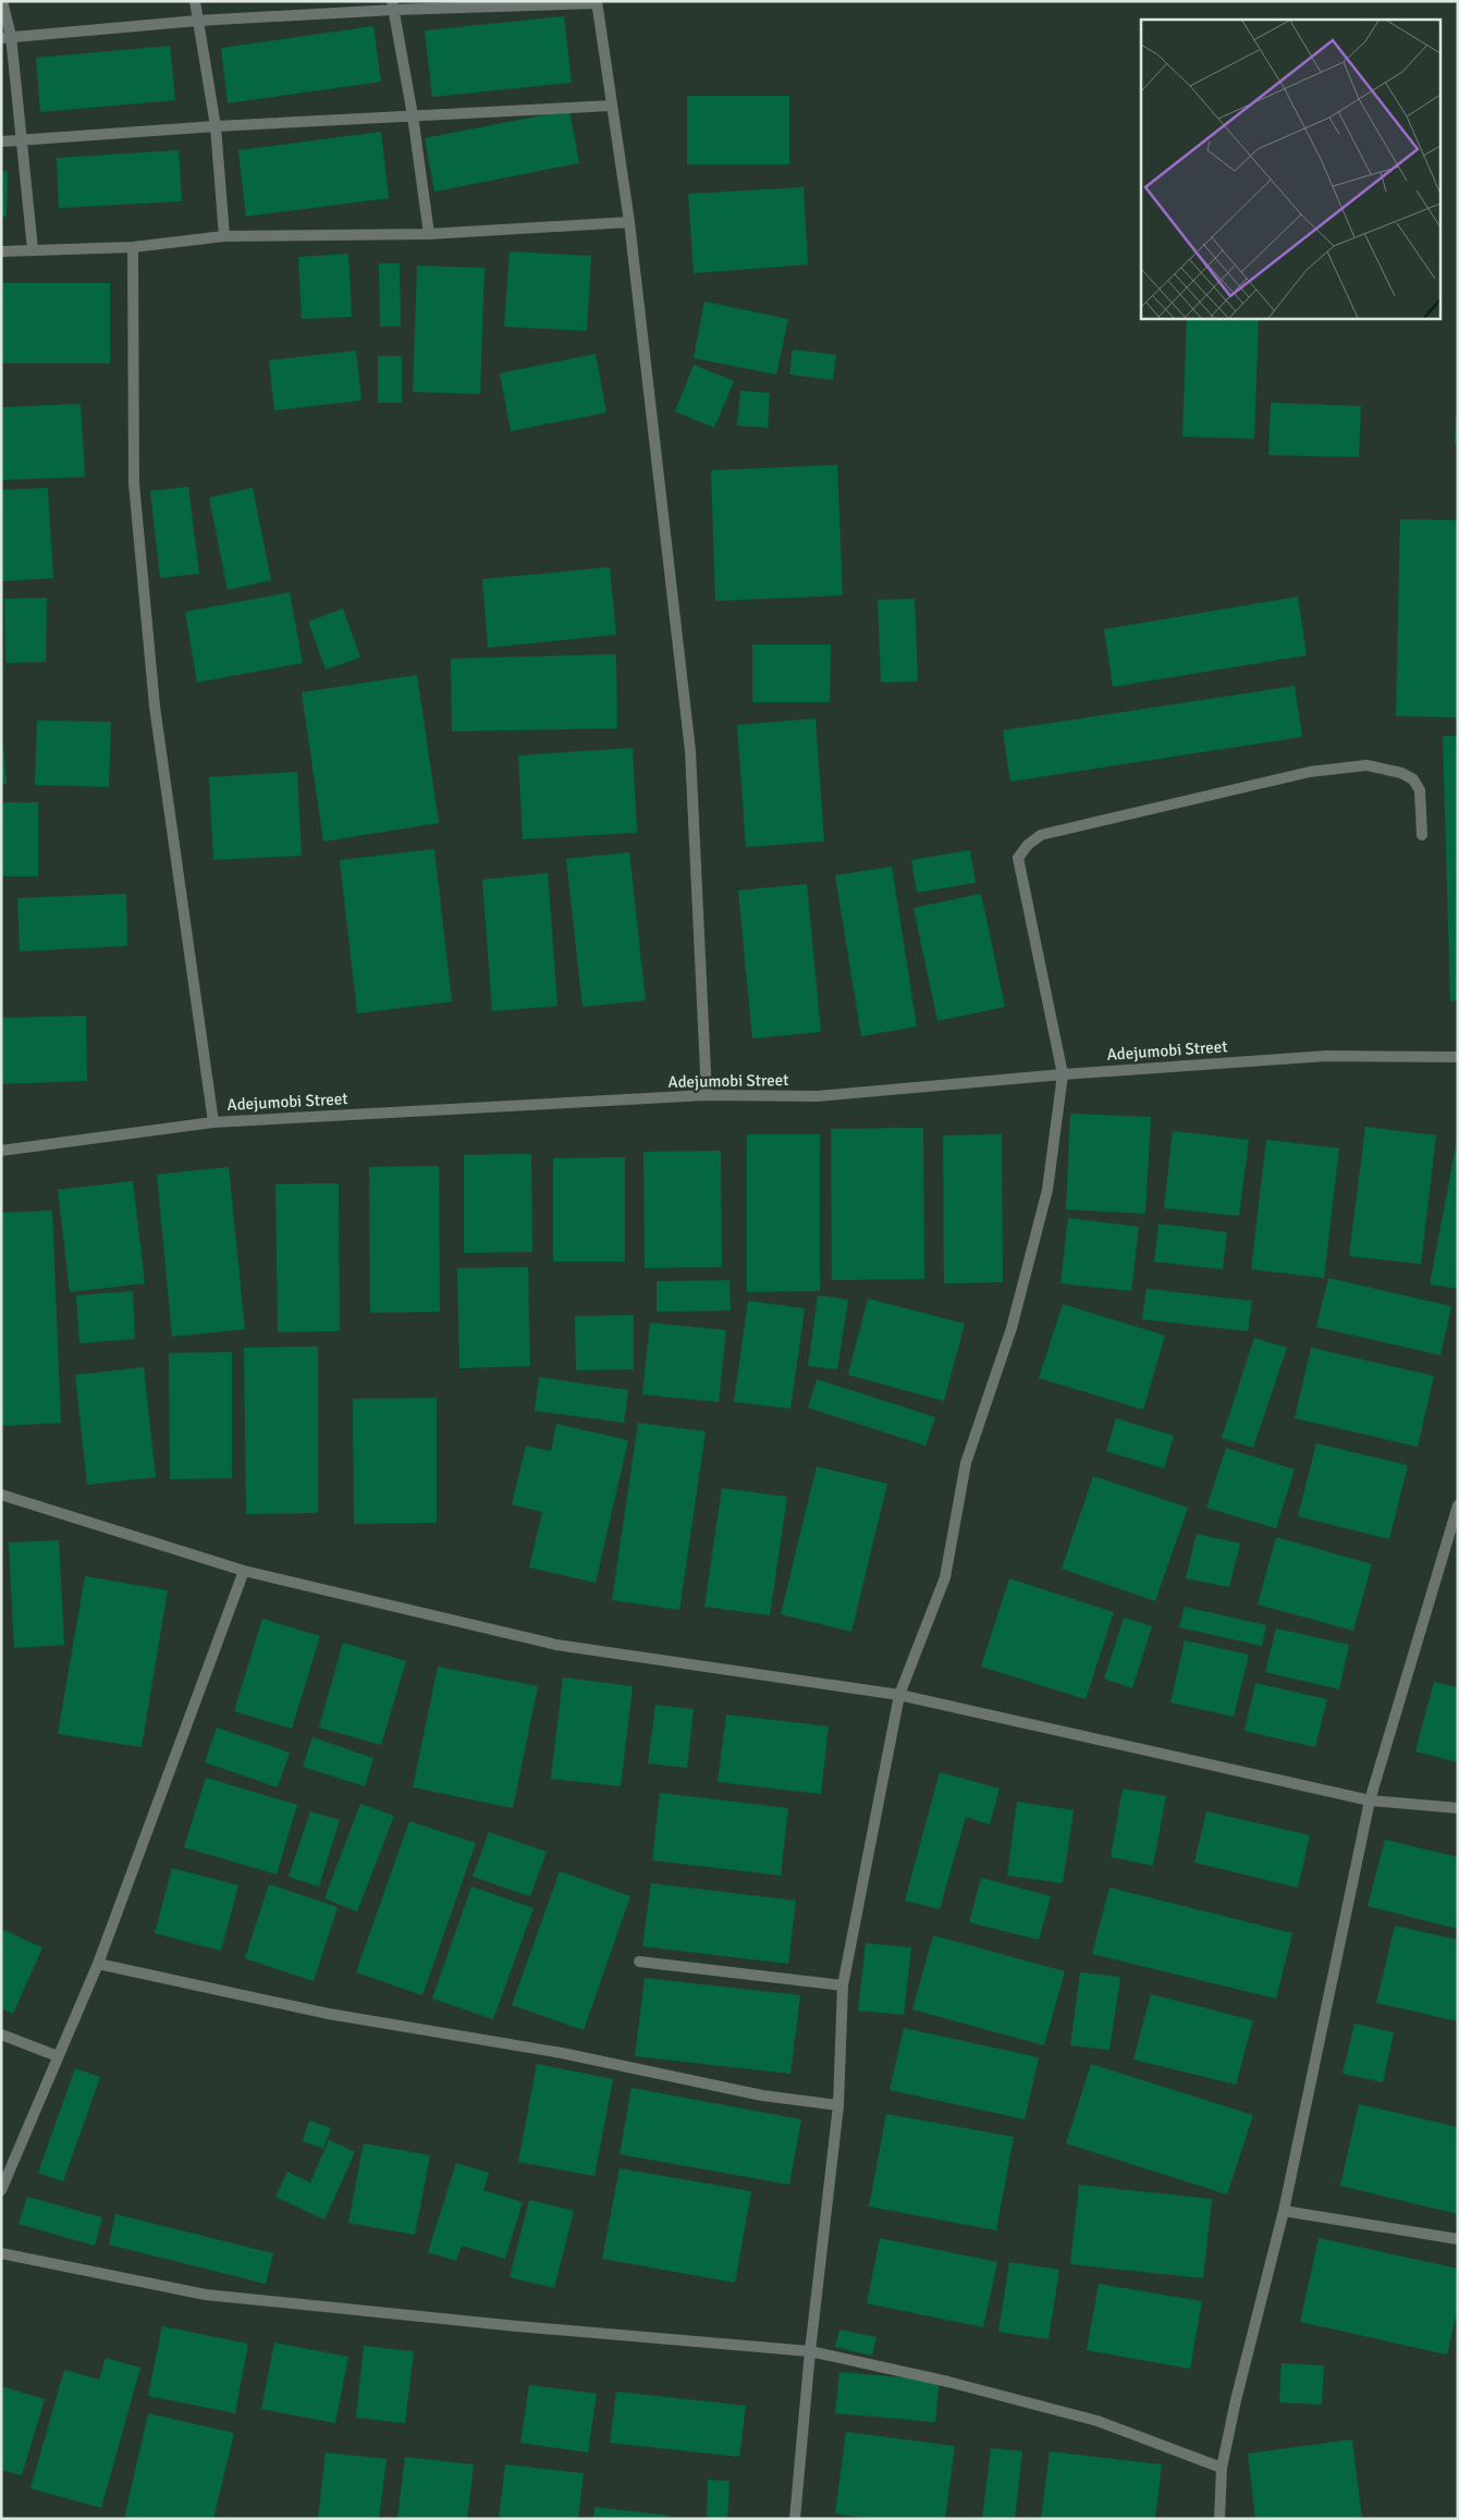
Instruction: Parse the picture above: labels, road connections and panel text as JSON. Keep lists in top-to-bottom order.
{
  "streets": {
    "street": ["Adejumobi Street"]
  }
}
